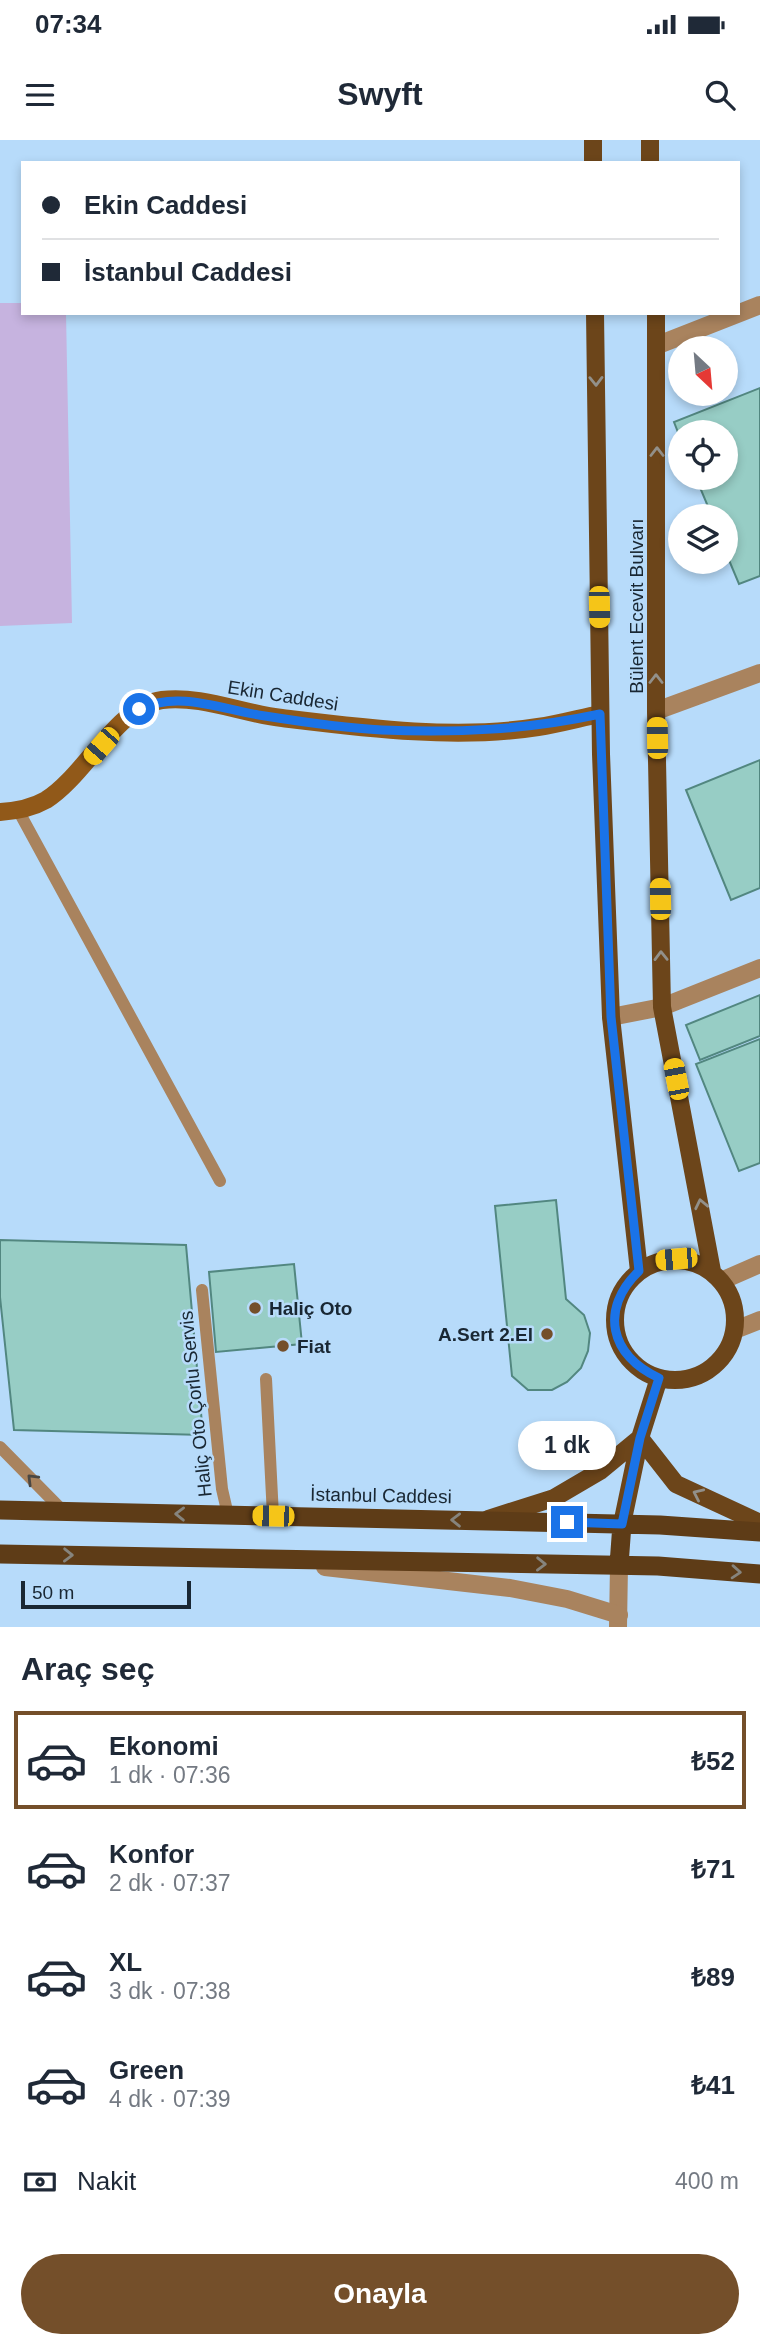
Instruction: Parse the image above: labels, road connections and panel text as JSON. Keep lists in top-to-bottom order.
{
  "streets": {
    "highway": ["İstanbul Caddesi"],
    "main road": ["Bülent Ecevit Bulvarı", "Ekin Caddesi"],
    "lane": ["Haliç Oto Çorlu Servis"]
  },
  "crossings": [
    ["Haliç Oto Çorlu Servis", "İstanbul Caddesi"]
  ],
  "places": ["Haliç Oto", "A.Sert 2.El", "Fiat"],
  "scale_bar": "50 m",
  "north": "bottom right",
  "page": {
    "status": "07:34",
    "header": "Swyft",
    "banner": ["Ekin Caddesi", "İstanbul Caddesi"],
    "bubble": "1 dk",
    "scale": "50 m",
    "heading": "Araç seç",
    "list": [
      {
        "name": "Ekonomi",
        "note": "1 dk · 07:36",
        "value": "₺52"
      },
      {
        "name": "Konfor",
        "note": "2 dk · 07:37",
        "value": "₺71"
      },
      {
        "name": "XL",
        "note": "3 dk · 07:38",
        "value": "₺89"
      },
      {
        "name": "Green",
        "note": "4 dk · 07:39",
        "value": "₺41"
      }
    ],
    "pay": ["Nakit", "400 m"],
    "buttons": "Onayla"
  }
}
